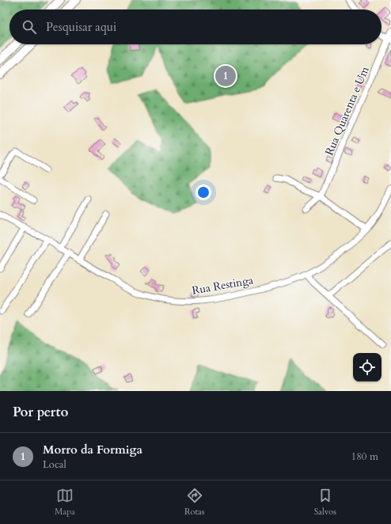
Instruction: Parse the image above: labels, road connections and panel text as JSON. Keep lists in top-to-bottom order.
{
  "streets": {
    "street": ["Rua Quarenta e Um", "Rua Restinga"]
  },
  "page": {
    "search": "Pesquisar aqui",
    "pins": "1",
    "heading": "Por perto",
    "list": [
      {
        "mark": "1",
        "name": "Morro da Formiga",
        "note": "Local",
        "value": "180 m"
      }
    ],
    "nav": ["Mapa", "Rotas", "Salvos"]
  }
}
